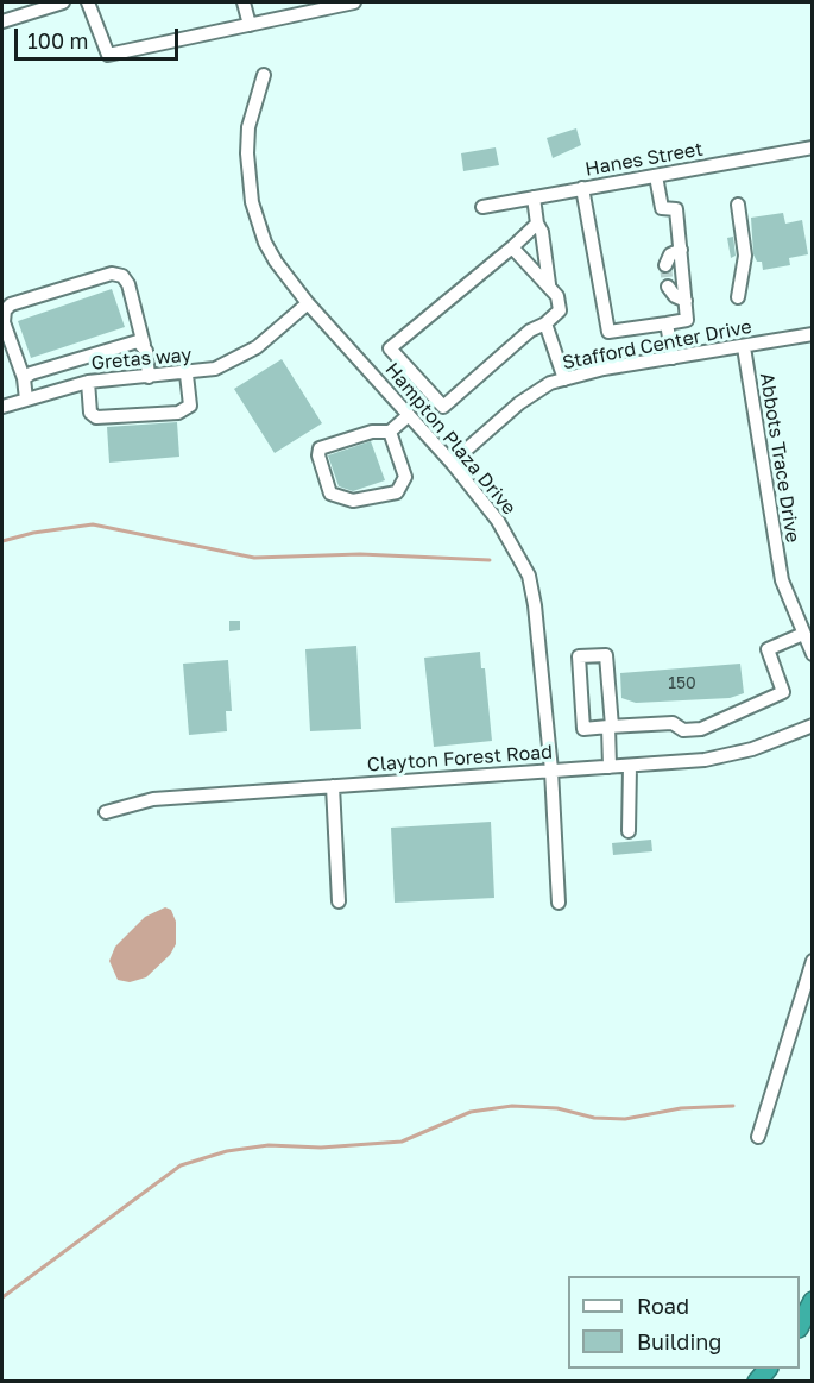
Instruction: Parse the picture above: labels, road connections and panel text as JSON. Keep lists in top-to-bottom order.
{
  "streets": {
    "street": [
      "Hanes Street",
      "Stafford Center Drive",
      "Gretas way",
      "Hampton Plaza Drive",
      "Abbots Trace Drive",
      "Clayton Forest Road"
    ]
  },
  "crossings": [
    ["Stafford Center Drive", "Hampton Plaza Drive"],
    ["Stafford Center Drive", "Abbots Trace Drive"],
    ["Gretas way", "Hampton Plaza Drive"],
    ["Hampton Plaza Drive", "Clayton Forest Road"]
  ],
  "house_numbers": ["150"],
  "legend": ["Road", "Building"],
  "scale_bar": "100 m"
}
